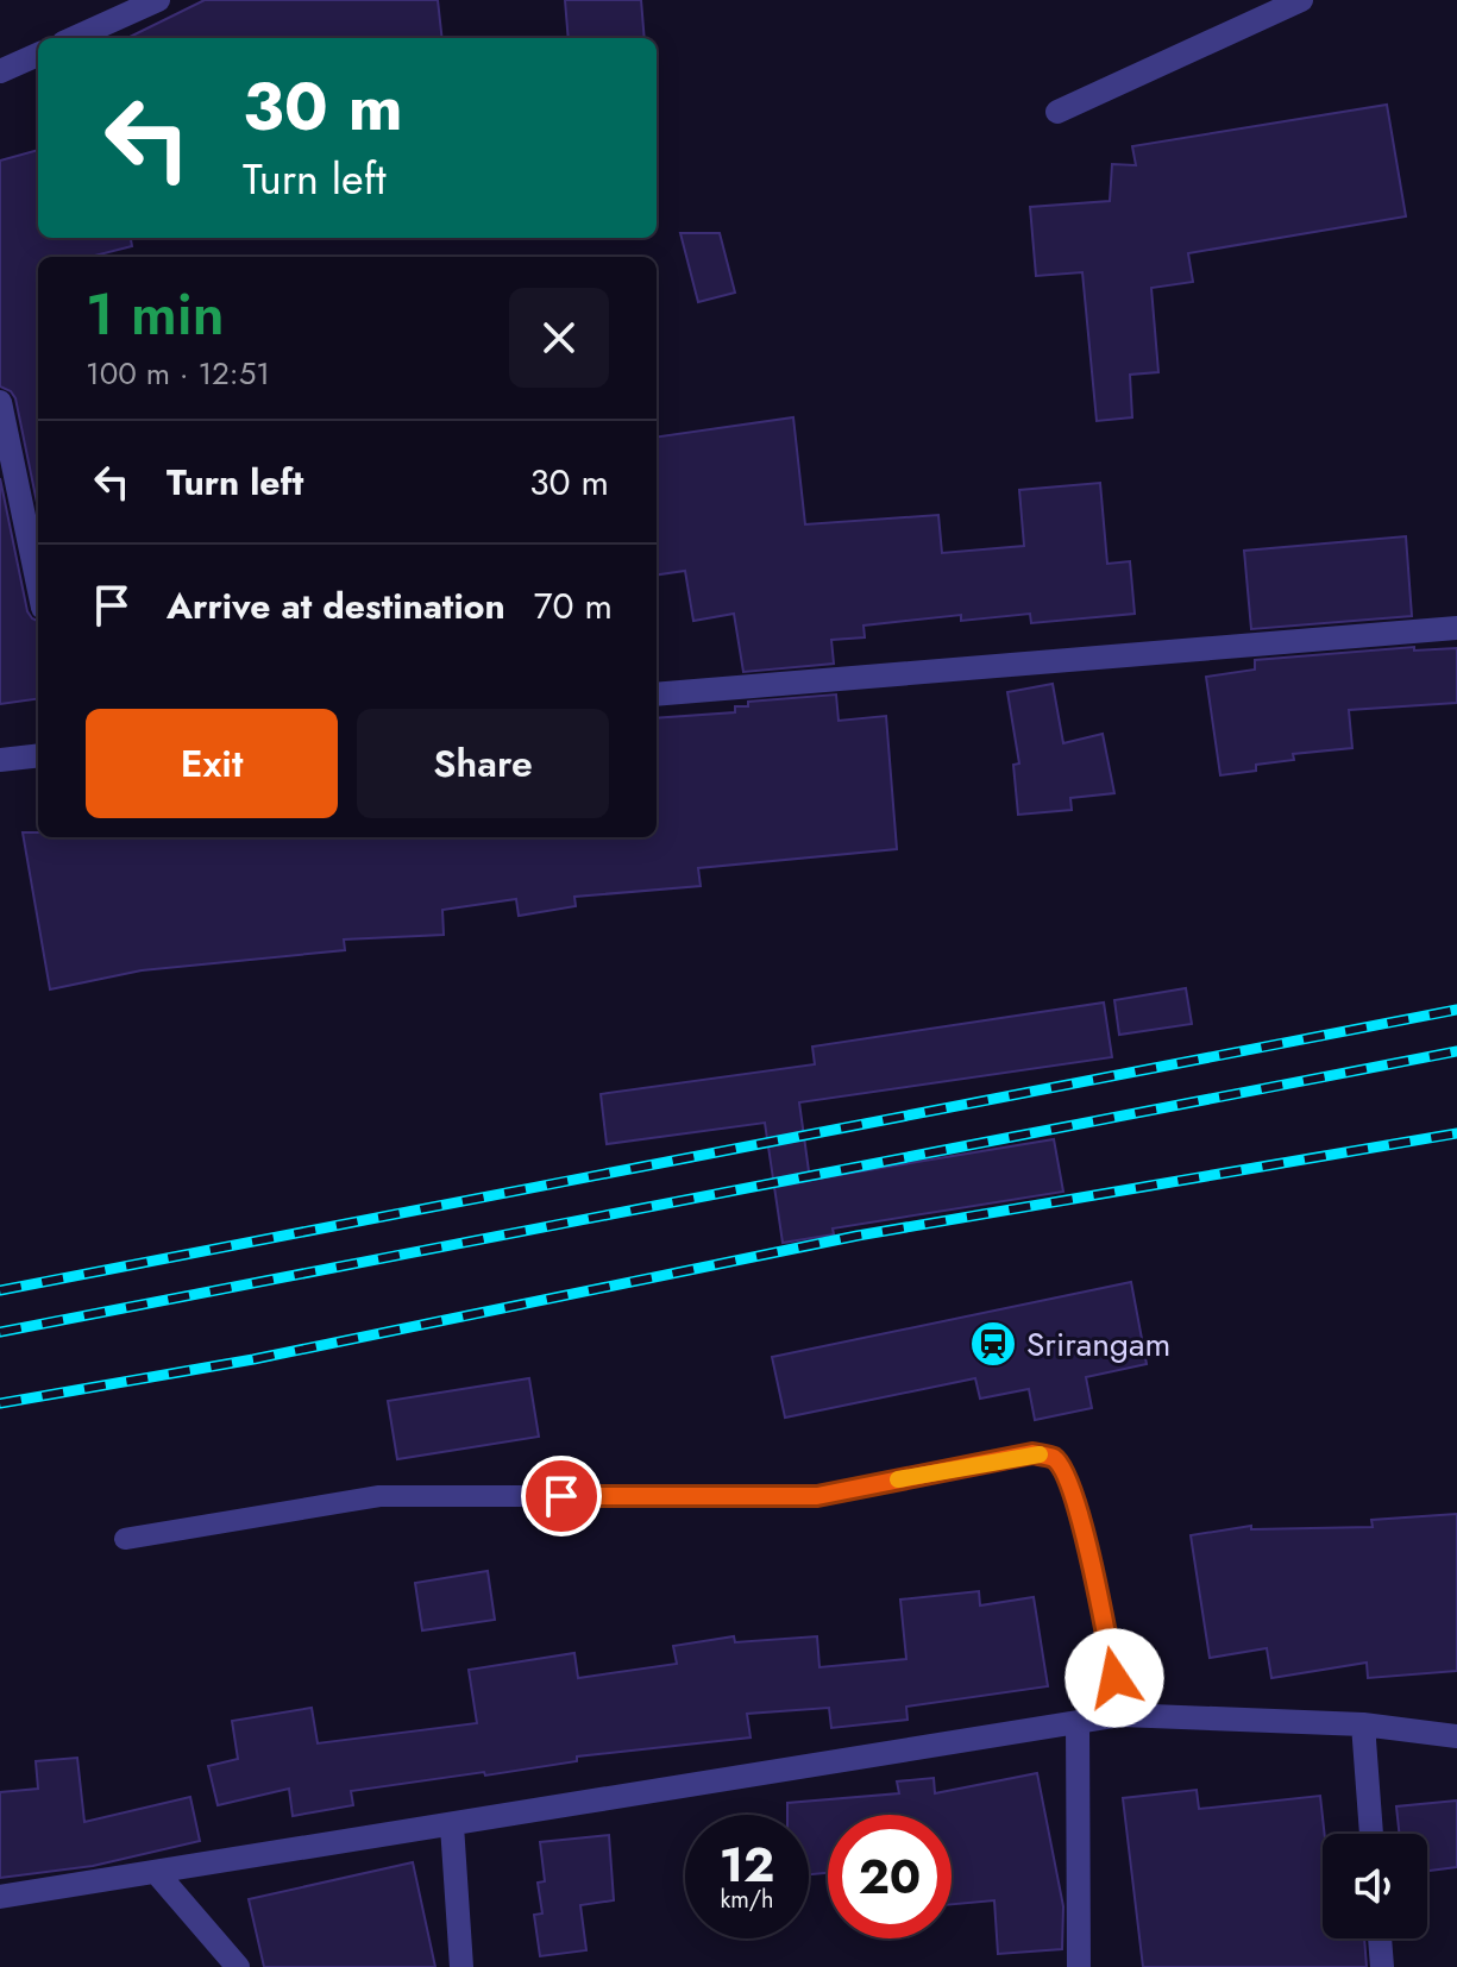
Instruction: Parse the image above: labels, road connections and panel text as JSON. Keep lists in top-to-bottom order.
{
  "places": {
    "station": ["Srirangam"]
  },
  "page": {
    "turn": ["30 m", "Turn left"],
    "heading": ["1 min", "100 m · 12:51"],
    "list": [
      {
        "name": "Turn left",
        "value": "30 m"
      },
      {
        "name": "Arrive at destination",
        "value": "70 m"
      }
    ],
    "buttons": ["Exit", "Share"],
    "speed": "12 km/h",
    "limit": "20"
  }
}
